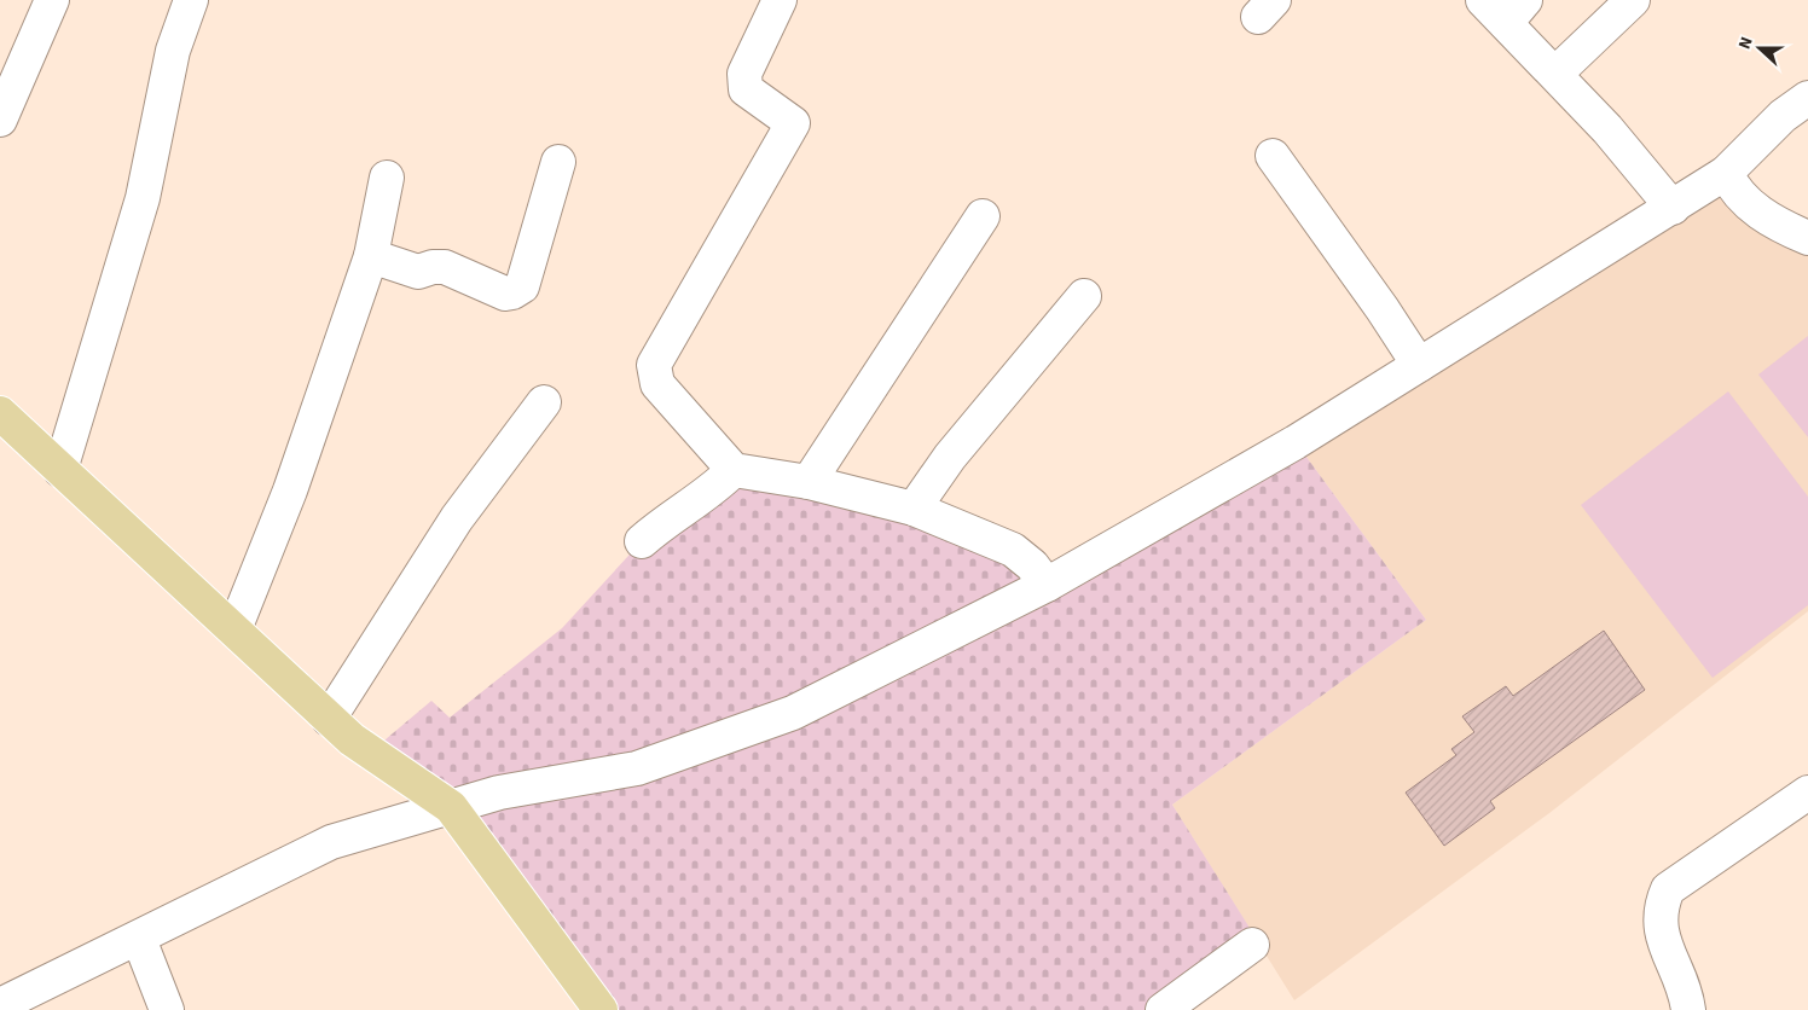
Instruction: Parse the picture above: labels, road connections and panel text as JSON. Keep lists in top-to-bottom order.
{
  "north": "left"
}
